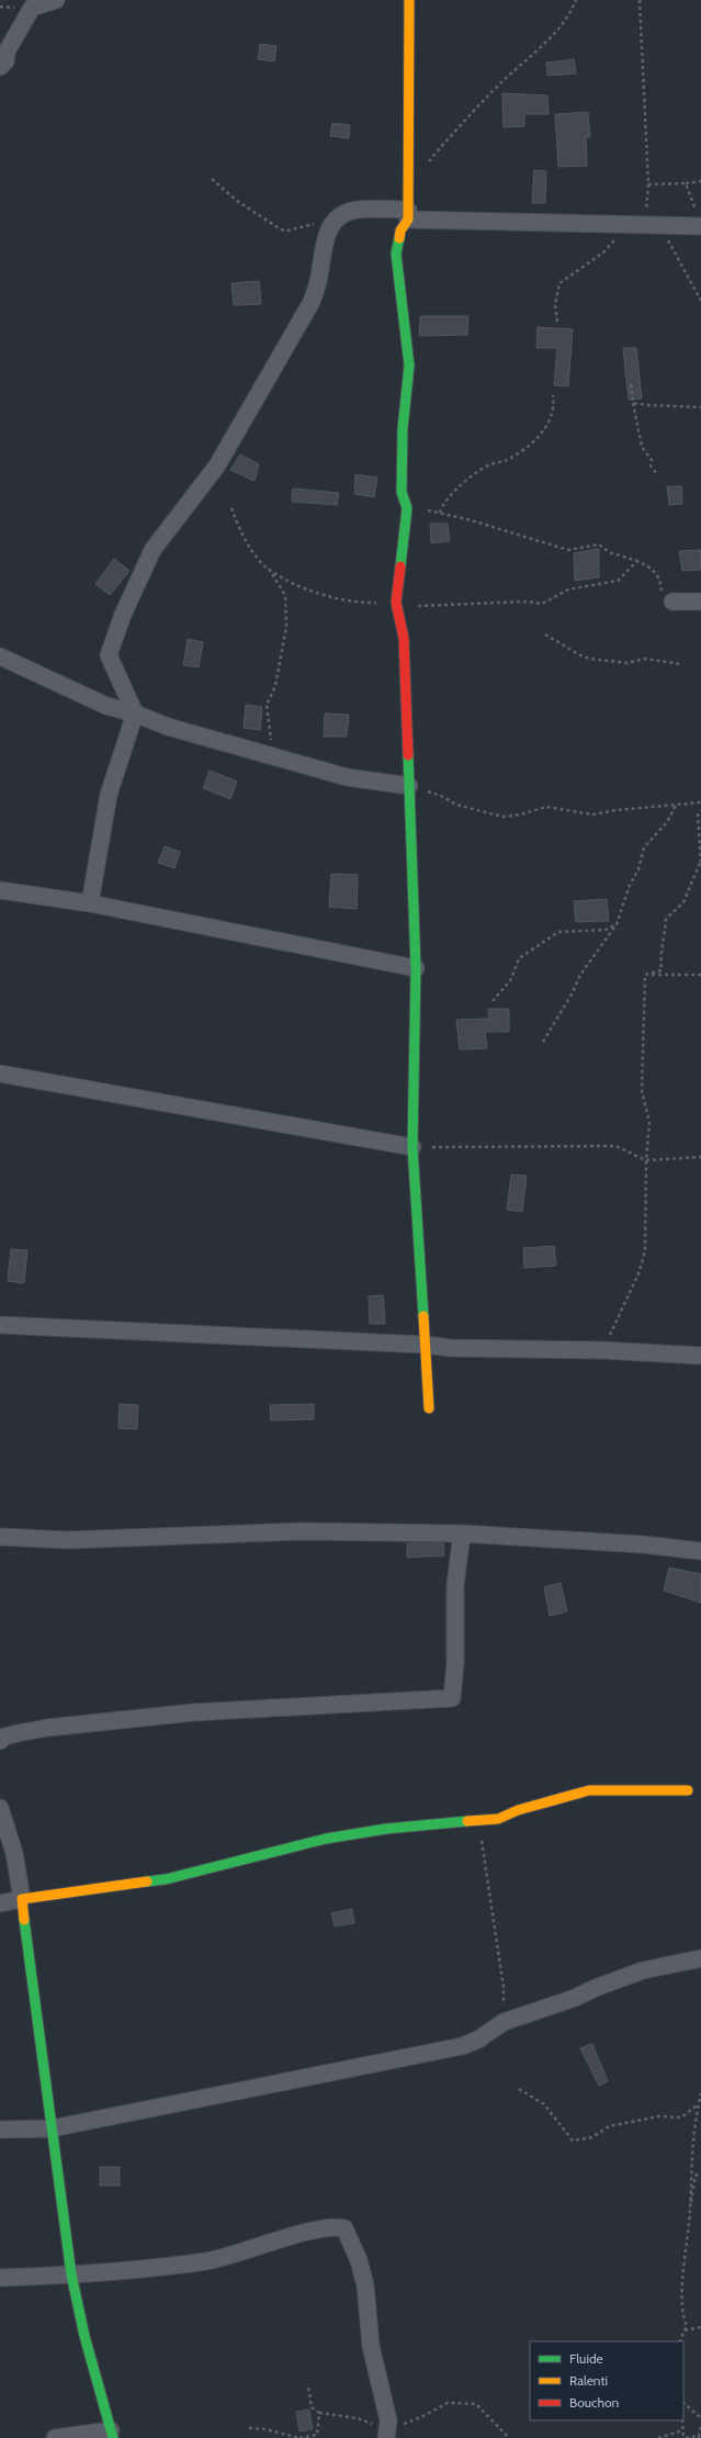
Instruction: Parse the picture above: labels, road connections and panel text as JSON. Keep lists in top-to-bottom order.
{
  "legend": ["Fluide", "Ralenti", "Bouchon"]
}
